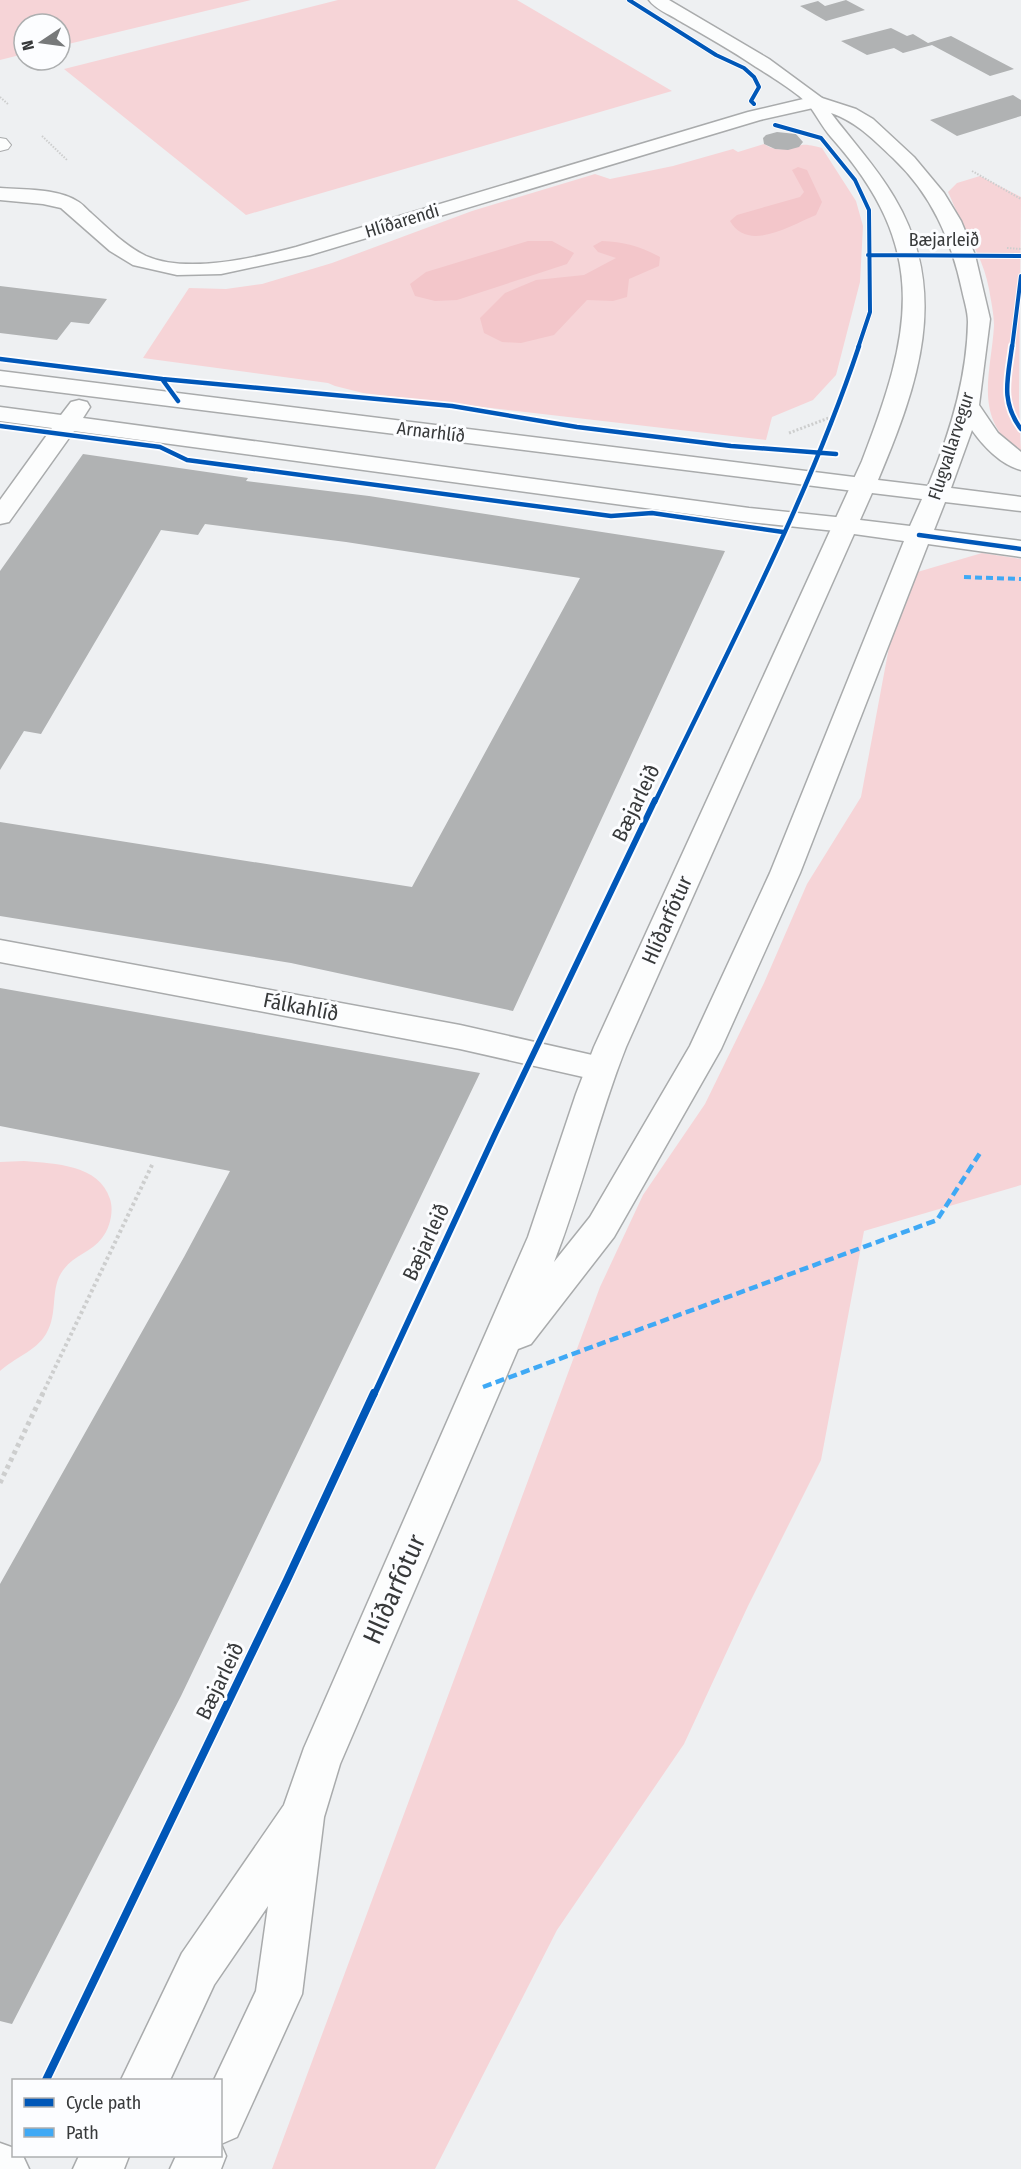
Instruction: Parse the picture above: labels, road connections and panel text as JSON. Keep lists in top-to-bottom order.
{
  "streets": {
    "street": [
      "Hlíðarendi",
      "Arnarhlíð",
      "Flugvallarvegur",
      "Hlíðarfótur",
      "Fálkahlíð"
    ],
    "cycle path": ["Bæjarleið"]
  },
  "crossings": [
    ["Hlíðarendi", "Flugvallarvegur"],
    ["Bæjarleið", "Flugvallarvegur"],
    ["Arnarhlíð", "Flugvallarvegur"],
    ["Arnarhlíð", "Hlíðarfótur"],
    ["Flugvallarvegur", "Hlíðarfótur"],
    ["Hlíðarfótur", "Fálkahlíð"]
  ],
  "legend": ["Cycle path", "Path"],
  "north": "left"
}
